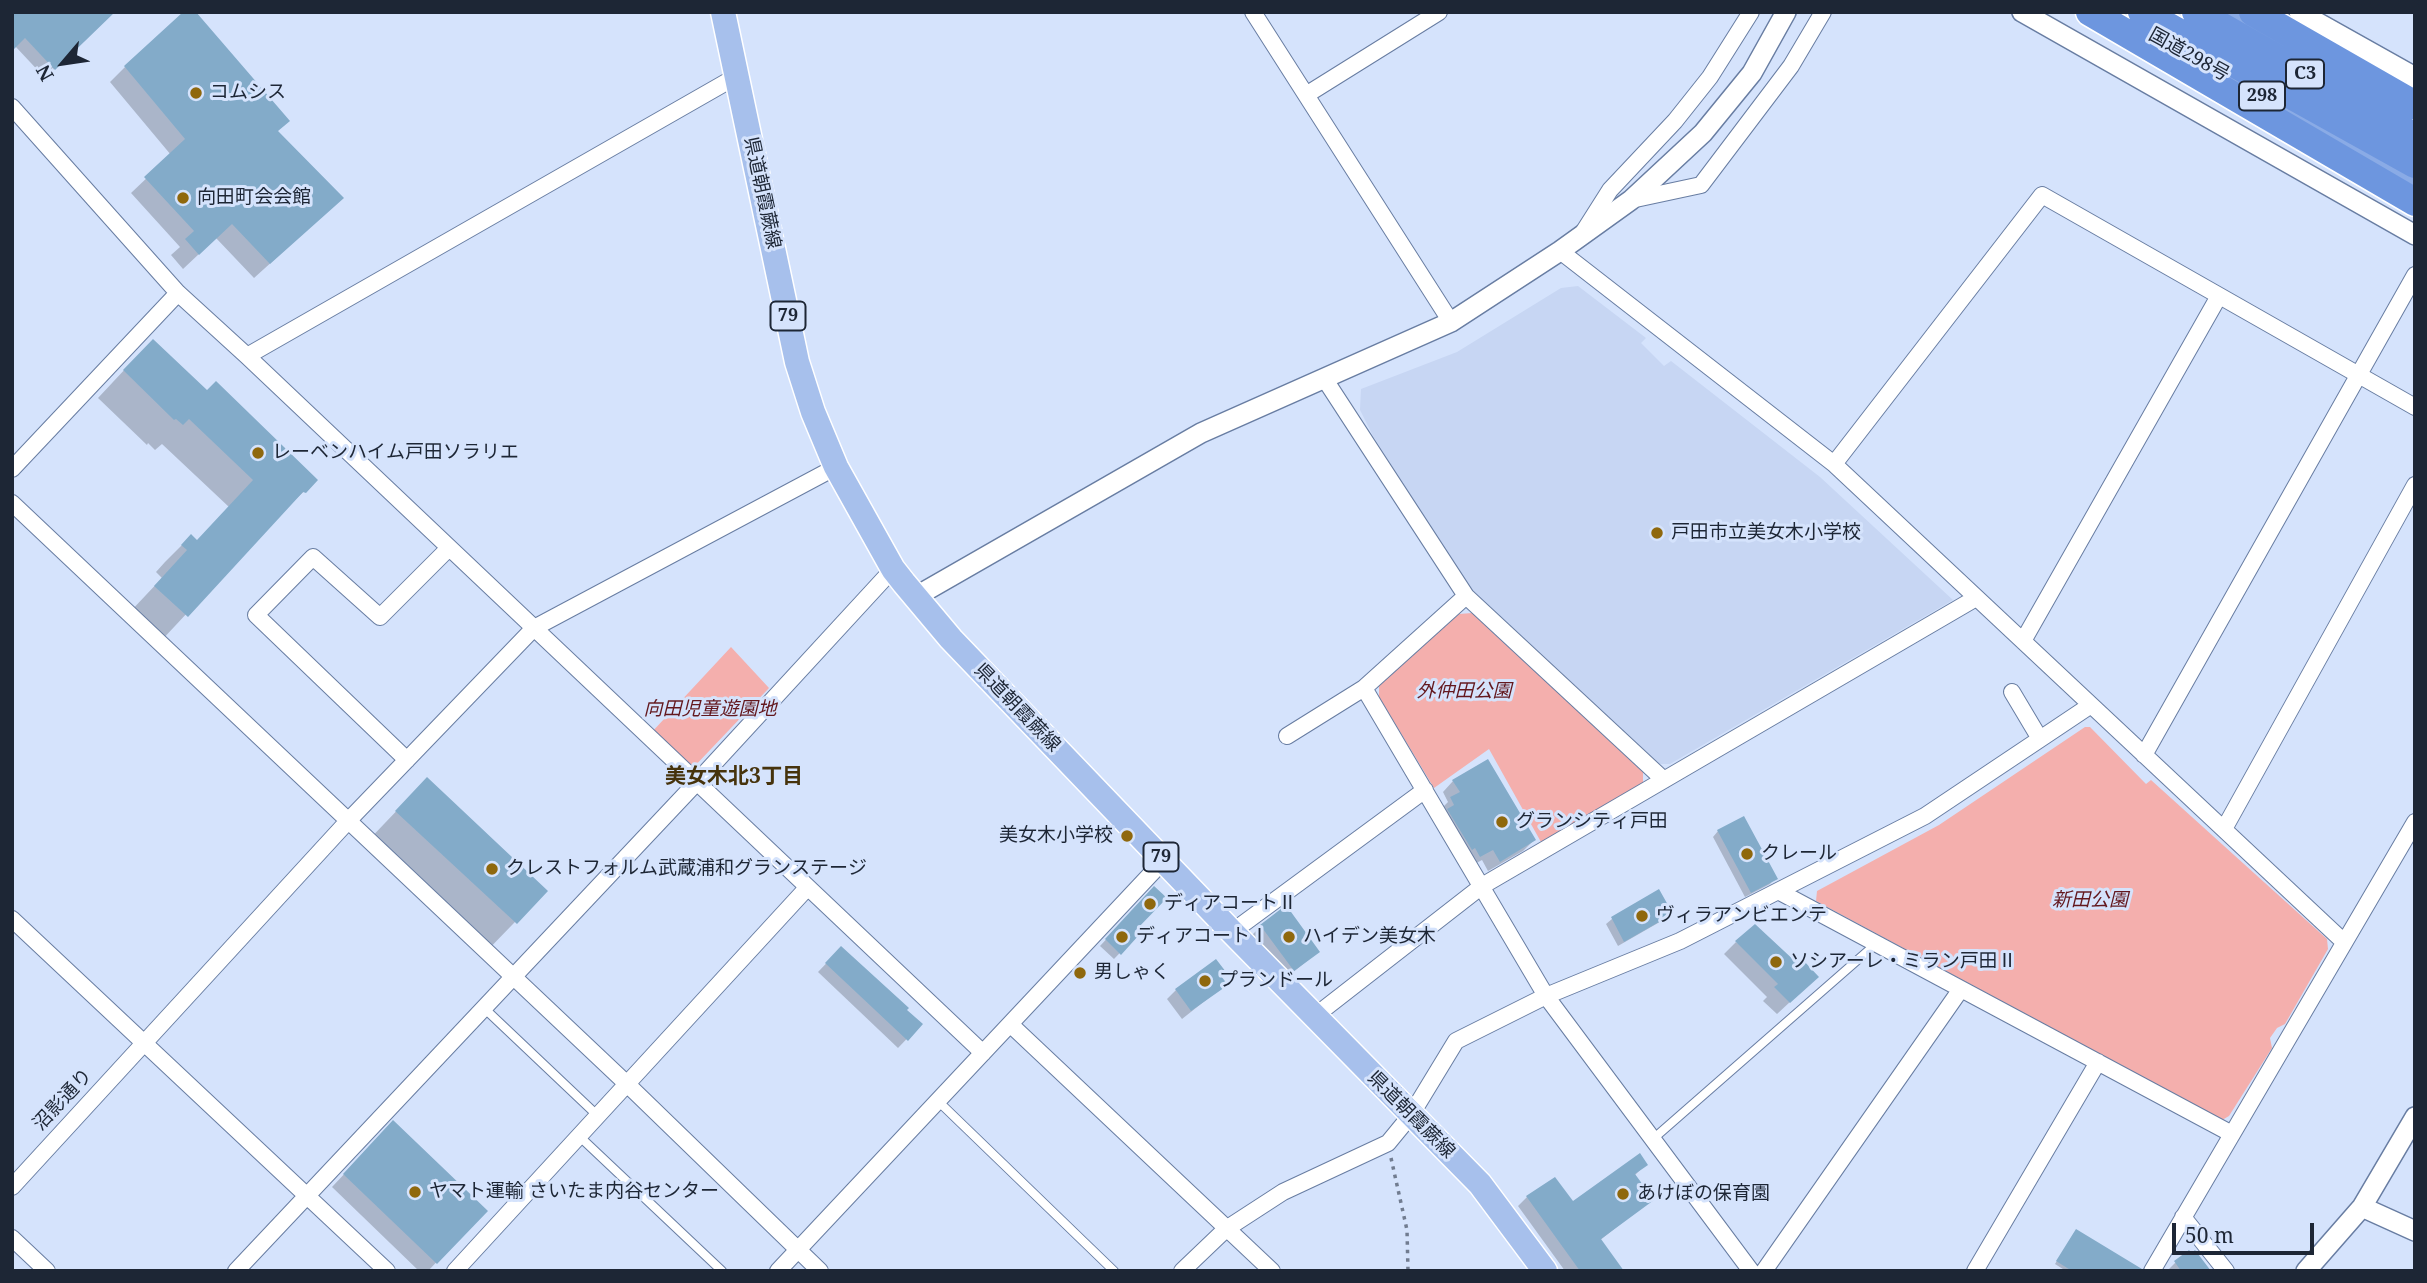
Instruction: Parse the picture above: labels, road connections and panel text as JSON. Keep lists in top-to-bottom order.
{
  "streets": {
    "highway": ["国道298号", "C3", "298"],
    "main road": ["県道朝霞蕨線", "79"],
    "street": ["沼影通り"]
  },
  "crossings": [
    ["県道朝霞蕨線", "沼影通り"]
  ],
  "districts": ["美女木北3丁目"],
  "parks": ["外仲田公園", "向田児童遊園地", "新田公園"],
  "places": [
    "コムシス",
    "向田町会会館",
    "レーベンハイム戸田ソラリエ",
    "戸田市立美女木小学校",
    "グランシティ戸田",
    "美女木小学校",
    "クレール",
    "クレストフォルム武蔵浦和グランステージ",
    "ディアコートⅡ",
    "ヴィラアンビエンテ",
    "ディアコートⅠ",
    "ハイデン美女木",
    "ソシアーレ・ミラン戸田Ⅱ",
    "男しゃく",
    "プランドール",
    "ヤマト運輸 さいたま内谷センター",
    "あけぼの保育園"
  ],
  "scale_bar": "50 m",
  "north": "bottom left"
}
